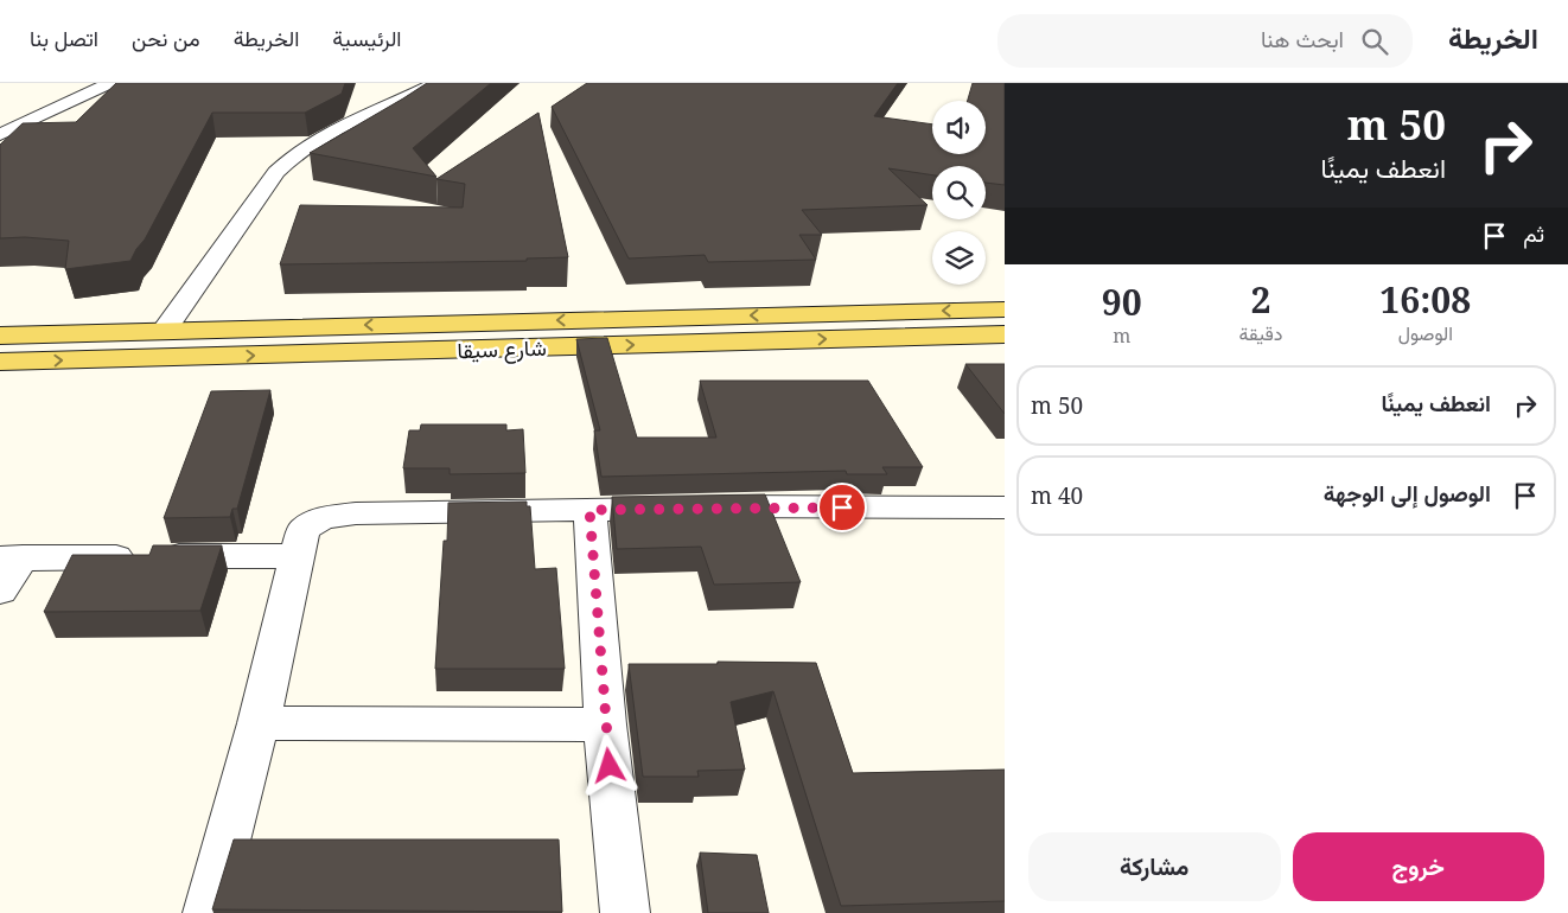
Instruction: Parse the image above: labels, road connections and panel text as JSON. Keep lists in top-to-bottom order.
{
  "streets": {
    "main road": ["شارع سيقا"]
  },
  "page": {
    "header": "الخريطة",
    "search": "ابحث هنا",
    "nav": [
      "الرئيسية",
      "الخريطة",
      "من نحن",
      "اتصل بنا"
    ],
    "turn": ["50 m", "انعطف يمينًا"],
    "then": "ثم",
    "eta": [
      "16:08",
      "الوصول",
      "2",
      "دقيقة",
      "90",
      "m"
    ],
    "list": [
      {
        "name": "انعطف يمينًا",
        "value": "50 m"
      },
      {
        "name": "الوصول إلى الوجهة",
        "value": "40 m"
      }
    ],
    "buttons": ["خروج", "مشاركة"]
  }
}
